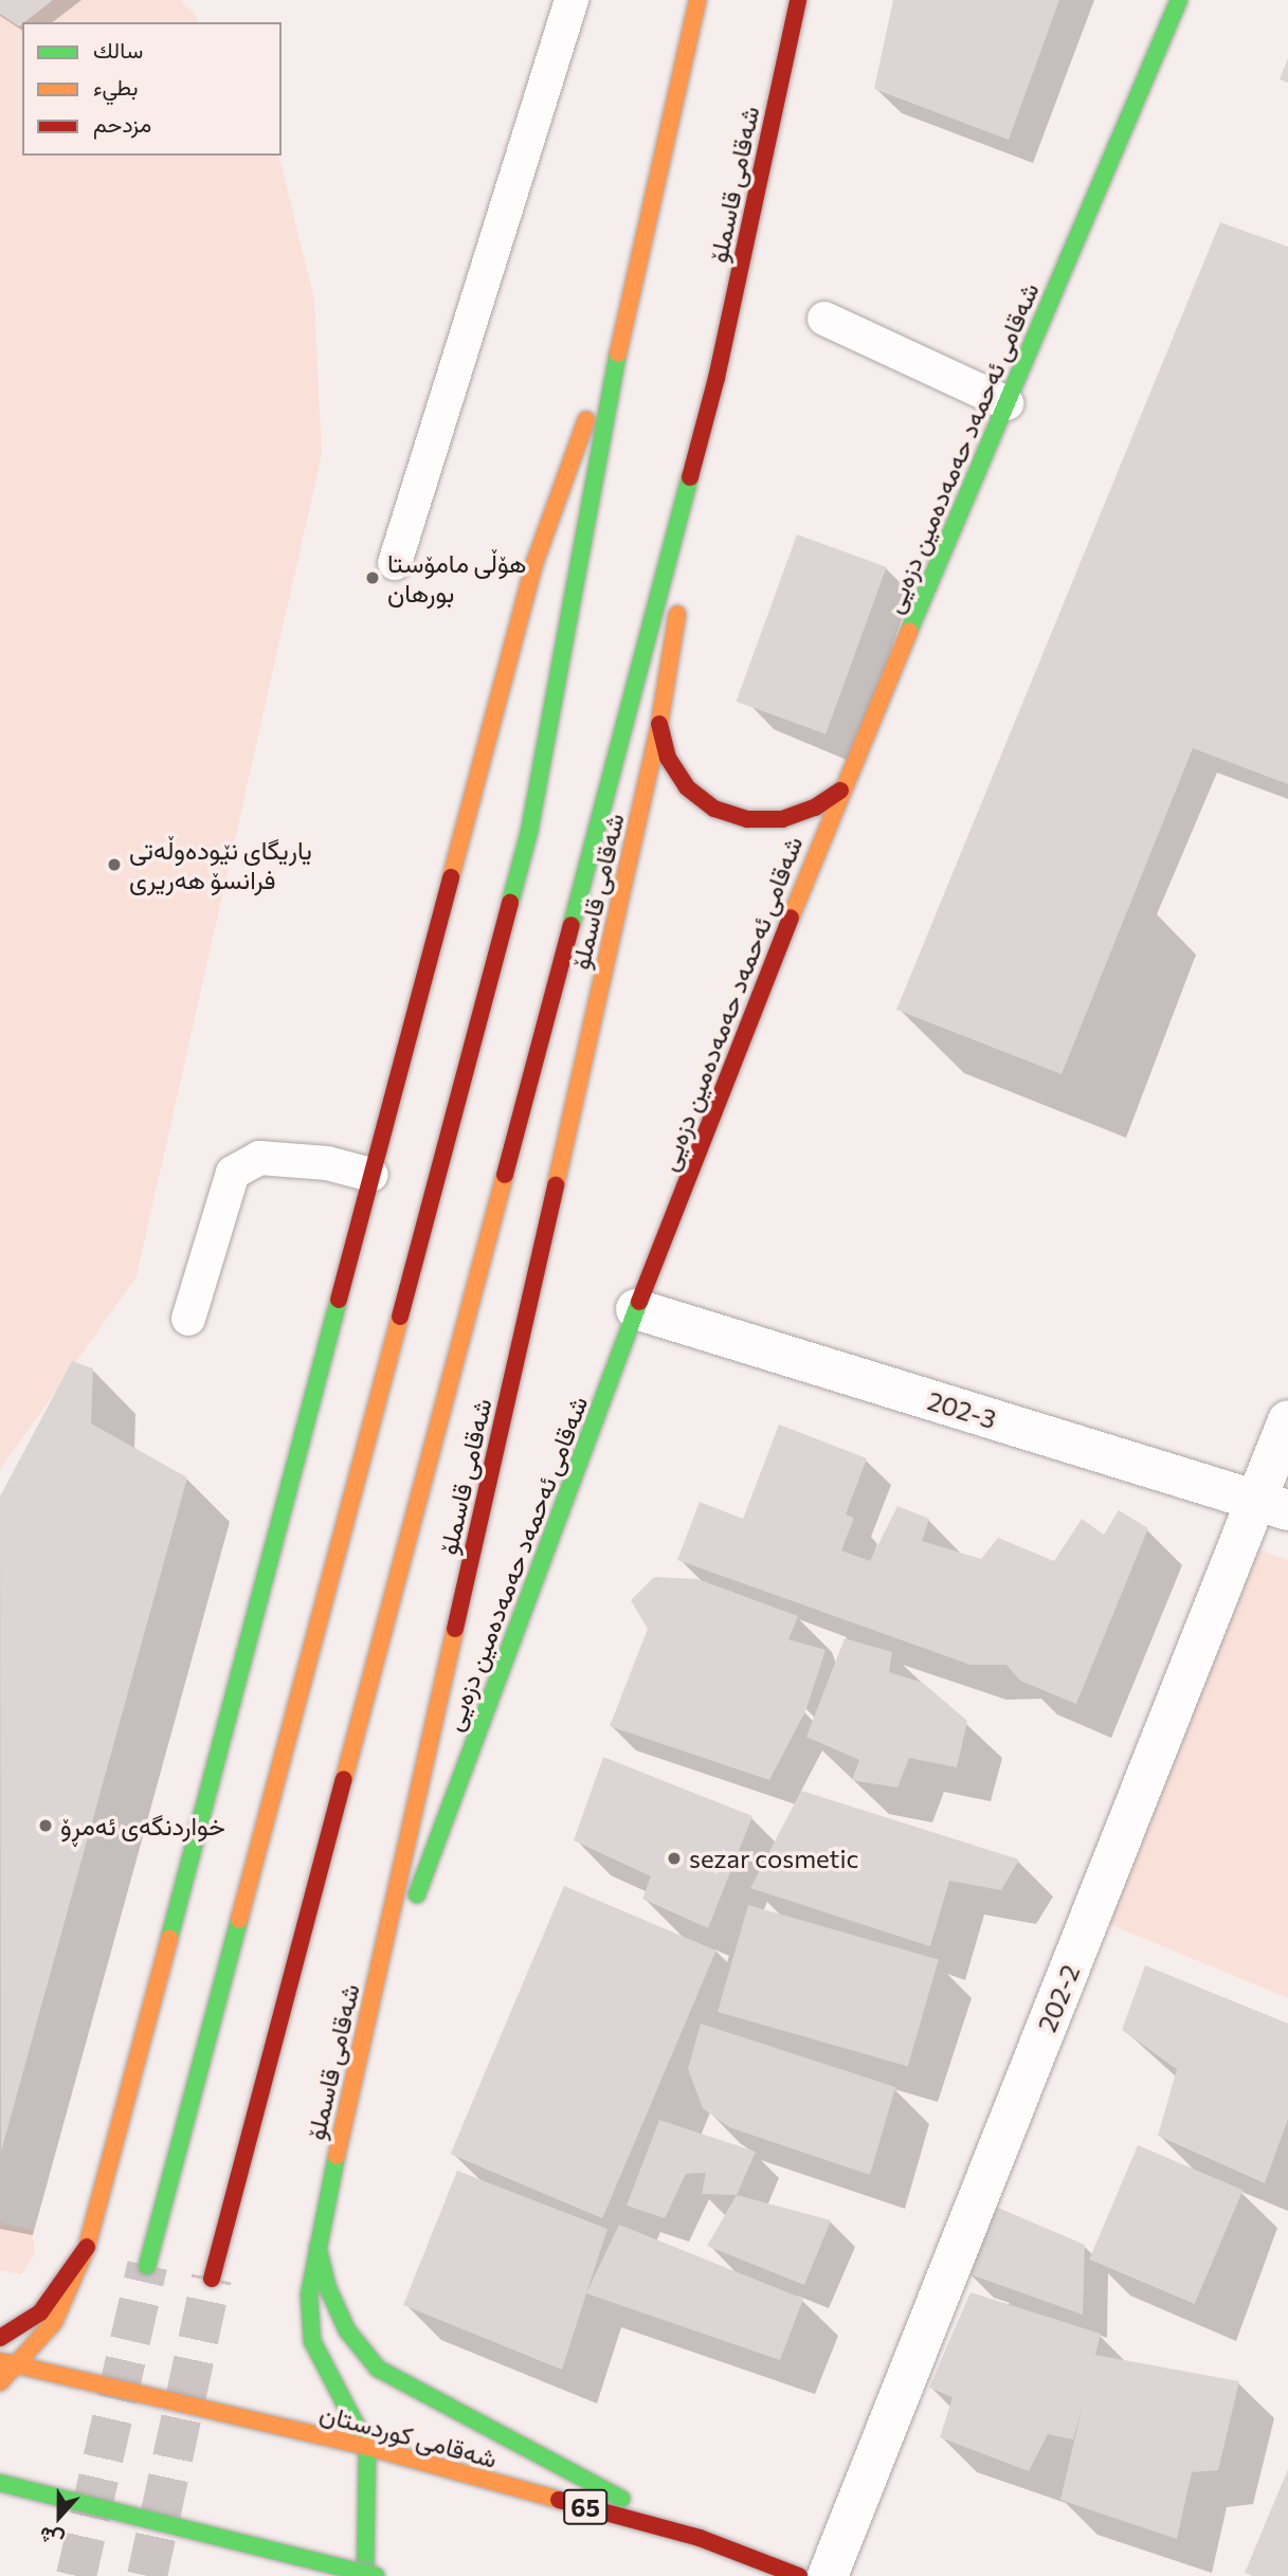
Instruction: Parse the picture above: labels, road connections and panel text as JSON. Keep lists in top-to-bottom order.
{
  "streets": {
    "main road": [
      "شەقامی قاسملۆ",
      "شەقامی ئەحمەد حەمەدەمین دزەیی",
      "شەقامی کوردستان",
      "65"
    ],
    "street": ["202-3", "202-2"]
  },
  "crossings": [
    ["شەقامی قاسملۆ", "شەقامی ئەحمەد حەمەدەمین دزەیی"],
    ["شەقامی قاسملۆ", "شەقامی کوردستان"],
    ["شەقامی ئەحمەد حەمەدەمین دزەیی", "202-3"],
    ["202-3", "202-2"]
  ],
  "places": [
    "هۆڵی مامۆستا بورهان",
    "یاریگای نێودەوڵەتی فرانسۆ هەریری",
    "خواردنگەی ئەمڕۆ",
    "sezar cosmetic"
  ],
  "legend": ["سالك", "بطيء", "مزدحم"],
  "north": "bottom"
}
